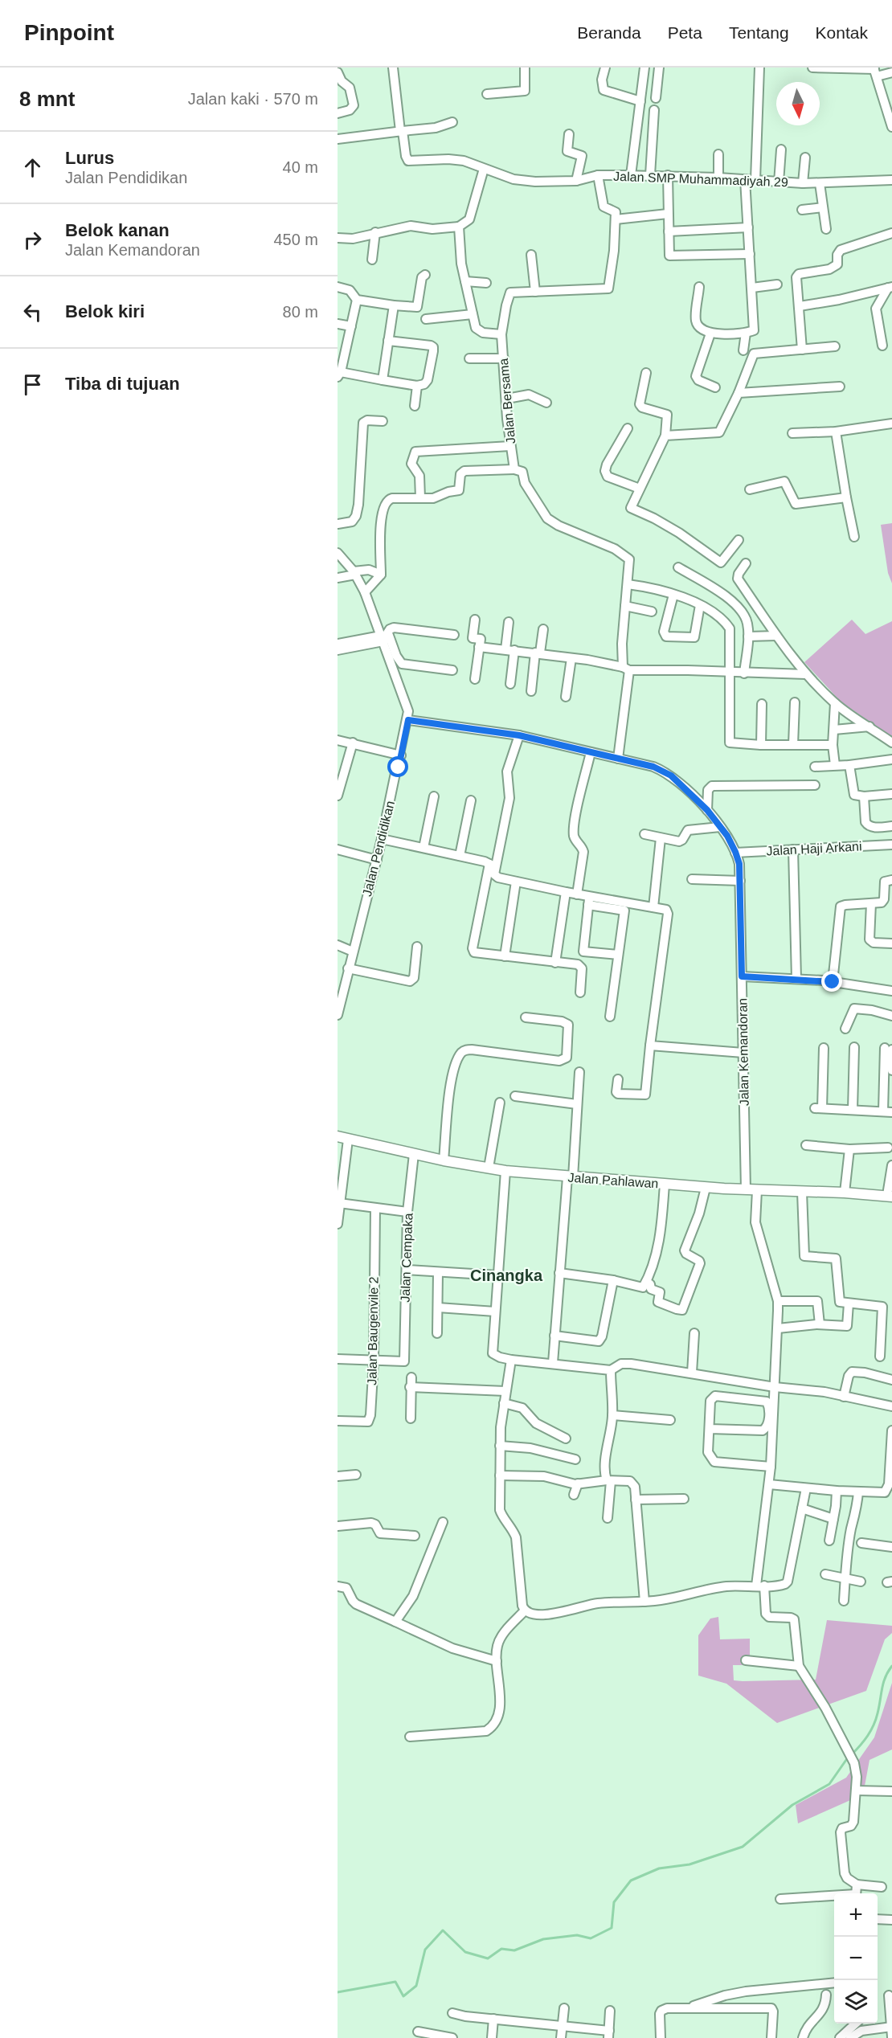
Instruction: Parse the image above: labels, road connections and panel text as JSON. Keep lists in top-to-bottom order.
{
  "streets": {
    "street": [
      "Jalan SMP Muhammadiyah 29",
      "Jalan Bersama",
      "Jalan Pendidikan",
      "Jalan Haji Arkani",
      "Jalan Kemandoran",
      "Jalan Pahlawan",
      "Jalan Cempaka",
      "Jalan Baugenvile 2"
    ]
  },
  "crossings": [
    ["Jalan Bersama", "Jalan Kemandoran"],
    ["Jalan Pendidikan", "Jalan Kemandoran"],
    ["Jalan Haji Arkani", "Jalan Kemandoran"],
    ["Jalan Kemandoran", "Jalan Pahlawan"],
    ["Jalan Pahlawan", "Jalan Cempaka"],
    ["Jalan Cempaka", "Jalan Baugenvile 2"]
  ],
  "districts": ["Cinangka"],
  "north": "bottom",
  "page": {
    "header": "Pinpoint",
    "nav": [
      "Beranda",
      "Peta",
      "Tentang",
      "Kontak"
    ],
    "heading": ["8 mnt", "Jalan kaki · 570 m"],
    "list": [
      ["Lurus", "Jalan Pendidikan", "40 m"],
      ["Belok kanan", "Jalan Kemandoran", "450 m"],
      ["Belok kiri", "80 m"],
      "Tiba di tujuan"
    ],
    "map_buttons": ["+", "−"]
  }
}
